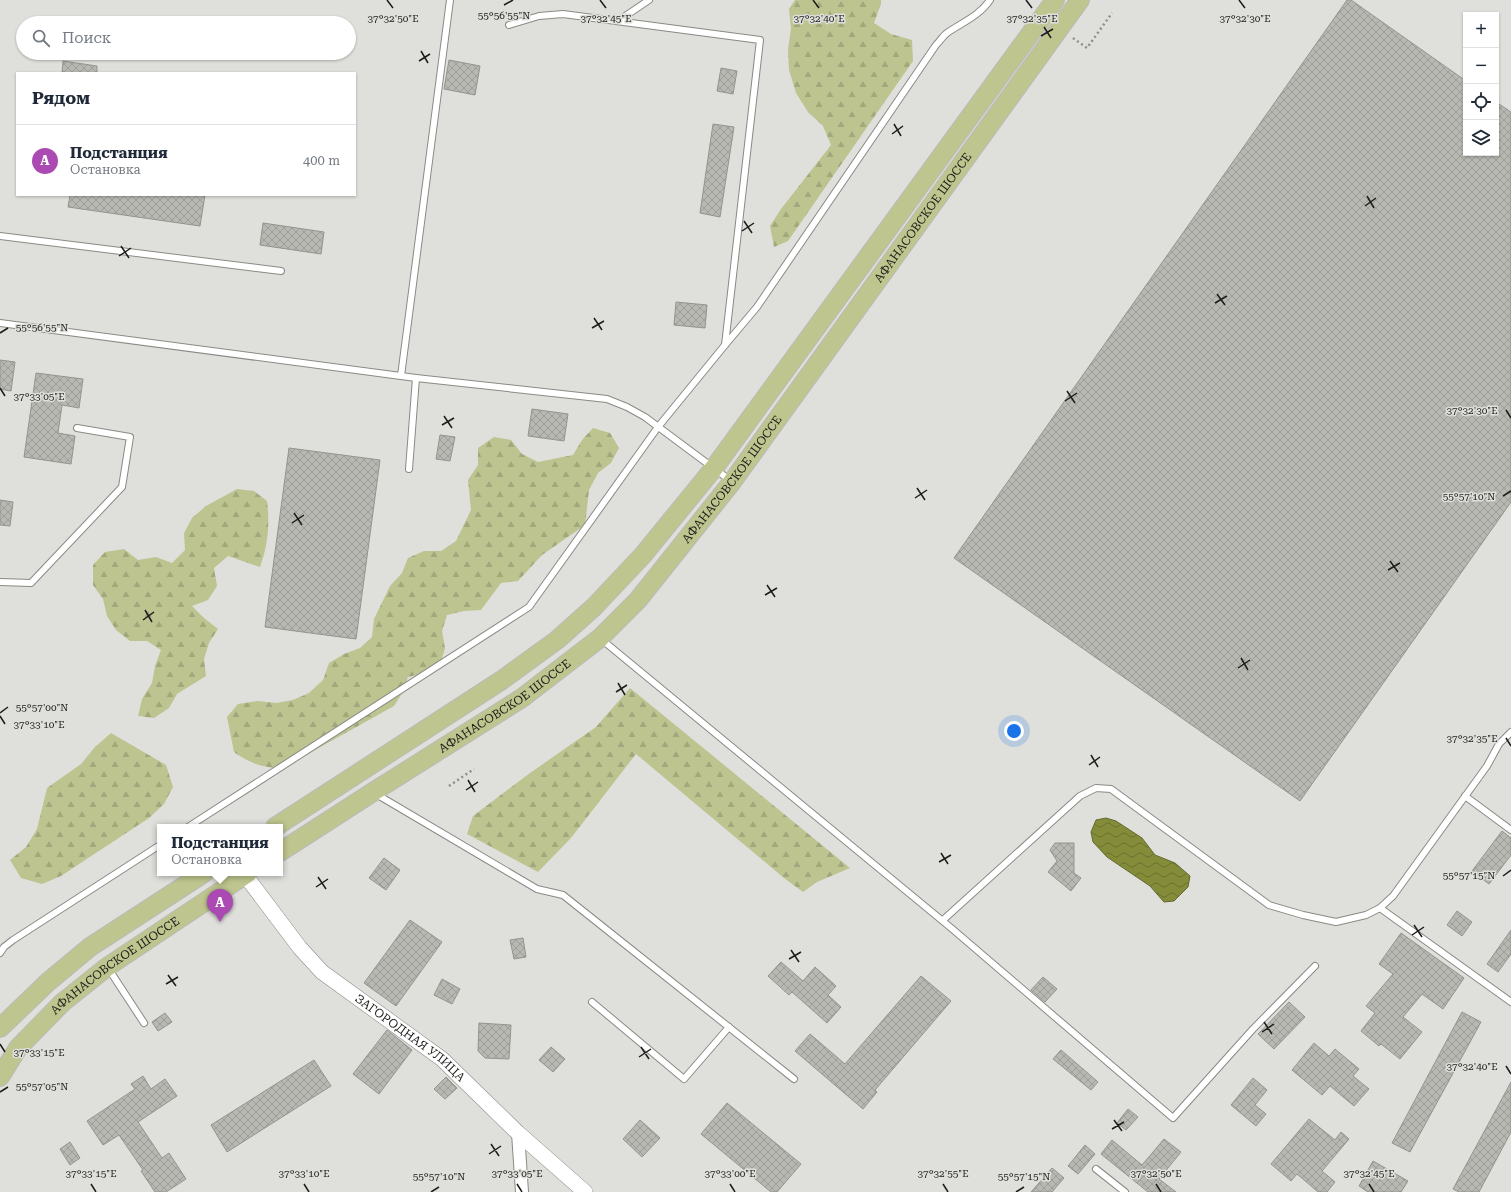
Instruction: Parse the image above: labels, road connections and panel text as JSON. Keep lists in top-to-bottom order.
{
  "streets": {
    "main road": ["АФАНАСОВСКОЕ ШОССЕ"],
    "street": ["ЗАГОРОДНАЯ УЛИЦА"]
  },
  "page": {
    "map_buttons": ["+", "−"],
    "search": "Поиск",
    "heading": "Рядом",
    "list": [
      {
        "mark": "A",
        "name": "Подстанция",
        "note": "Остановка",
        "value": "400 m"
      }
    ],
    "popup": ["Подстанция", "Остановка"],
    "pins": "A"
  },
  "coordinates": [
    "55°56'55\"N",
    "37°32'50\"E",
    "37°32'45\"E",
    "37°32'40\"E",
    "37°32'35\"E",
    "37°32'30\"E",
    "37°33'05\"E",
    "55°57'10\"N",
    "55°57'00\"N",
    "37°33'10\"E",
    "55°57'15\"N",
    "37°33'15\"E",
    "55°57'05\"N",
    "37°33'00\"E",
    "37°32'55\"E"
  ]
}
